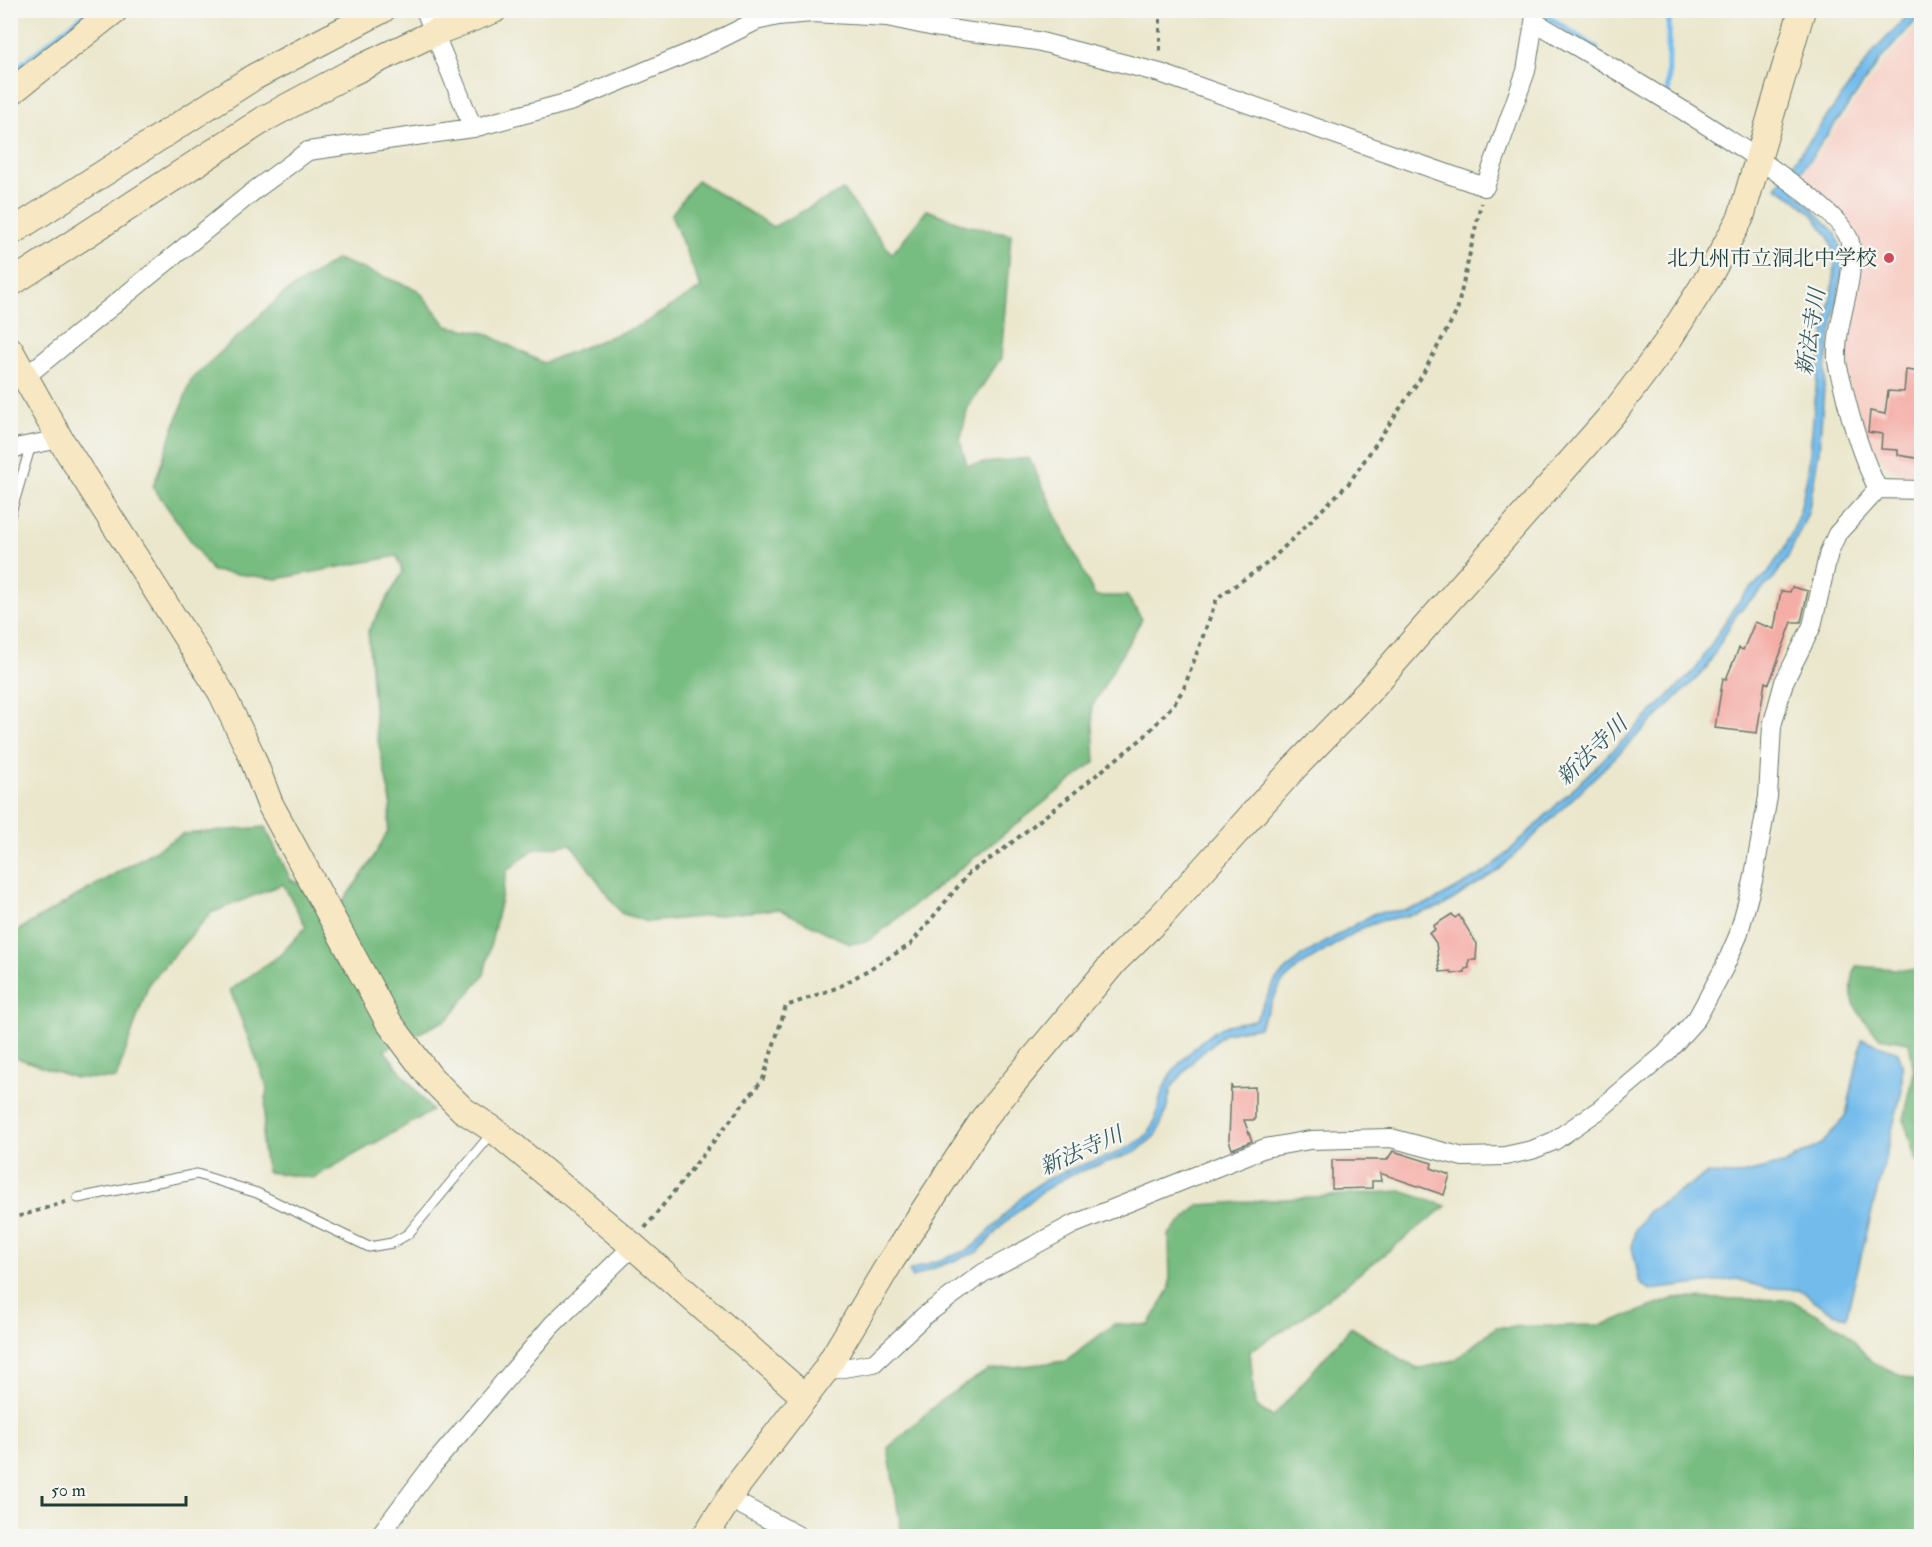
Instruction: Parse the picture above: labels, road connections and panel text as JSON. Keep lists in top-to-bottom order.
{
  "water": ["新法寺川"],
  "places": ["北九州市立洞北中学校"],
  "scale_bar": "50 m"
}
